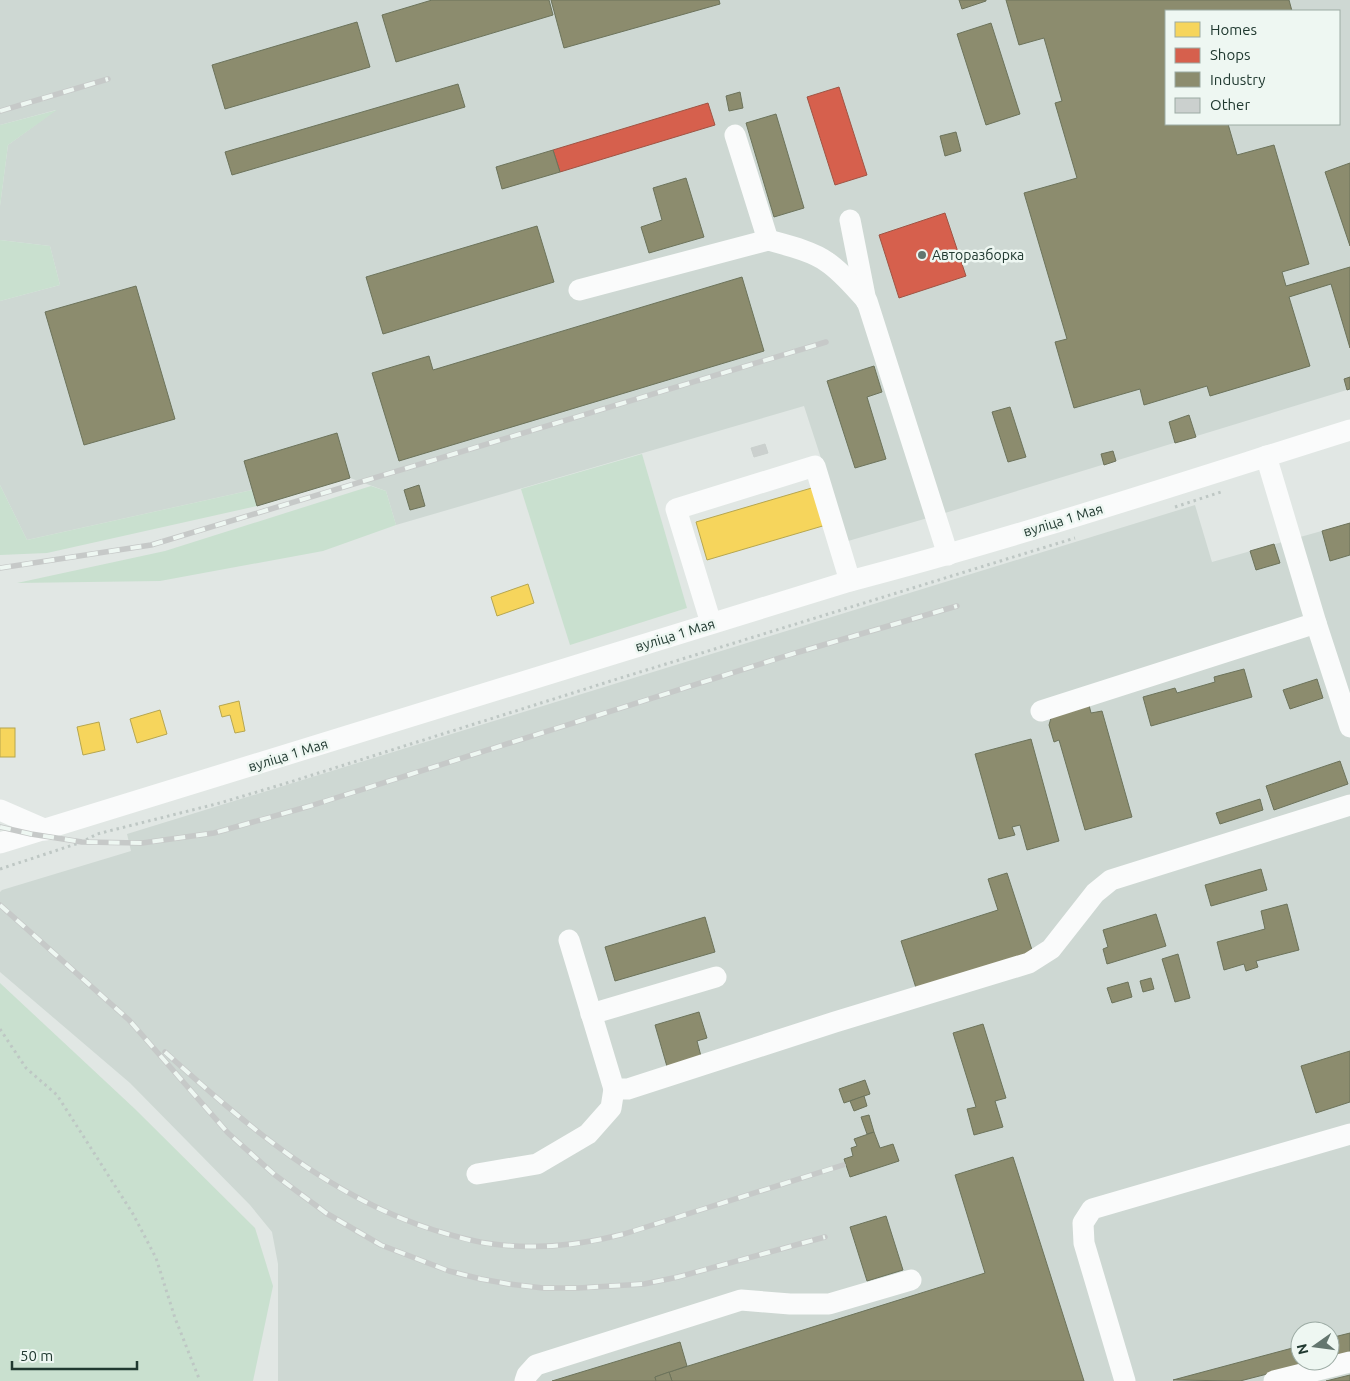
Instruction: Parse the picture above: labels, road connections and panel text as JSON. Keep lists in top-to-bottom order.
{
  "streets": {
    "street": ["вуліца 1 Мая"]
  },
  "places": ["Авторазборка"],
  "legend": [
    "Homes",
    "Shops",
    "Industry",
    "Other"
  ],
  "scale_bar": "50 m",
  "north": "left"
}
